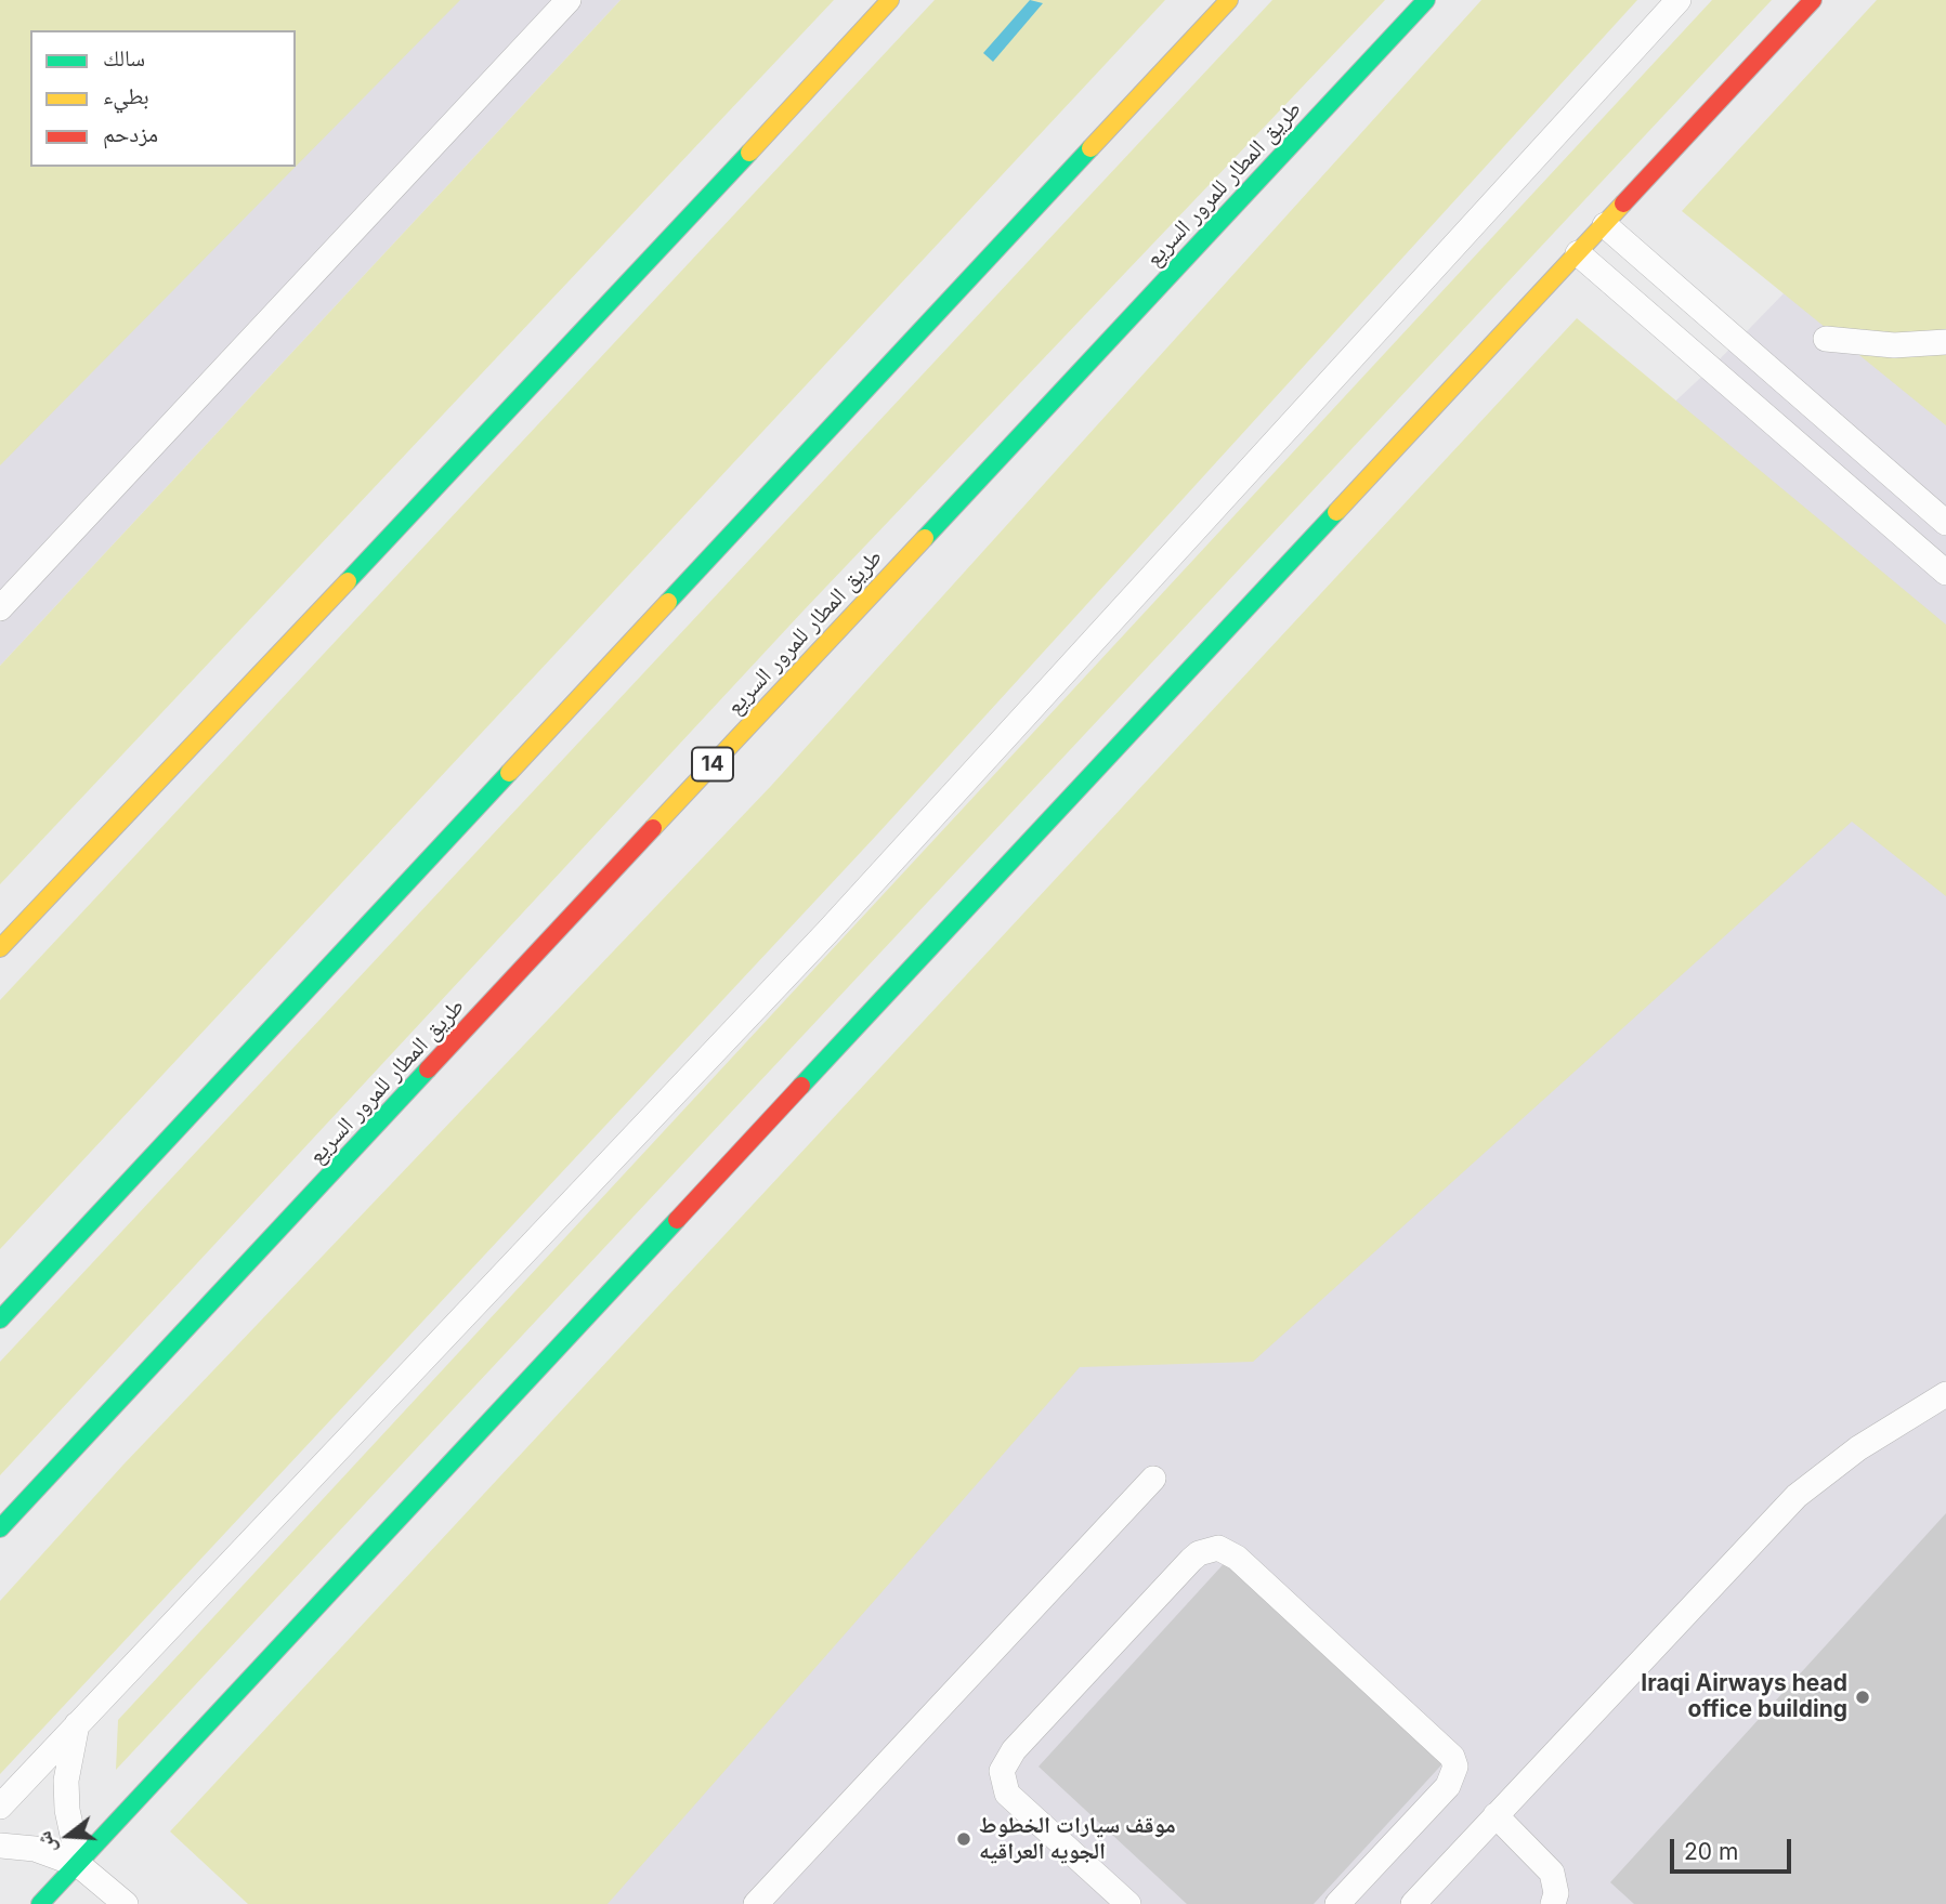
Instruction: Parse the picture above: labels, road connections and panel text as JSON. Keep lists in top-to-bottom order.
{
  "streets": {
    "highway": ["طريق المطار للمرور السريع", "14"]
  },
  "places": ["Iraqi Airways head office building", "موقف سيارات الخطوط الجويه العراقيه"],
  "legend": ["سالك", "بطيء", "مزدحم"],
  "scale_bar": "20 m",
  "north": "left"
}
